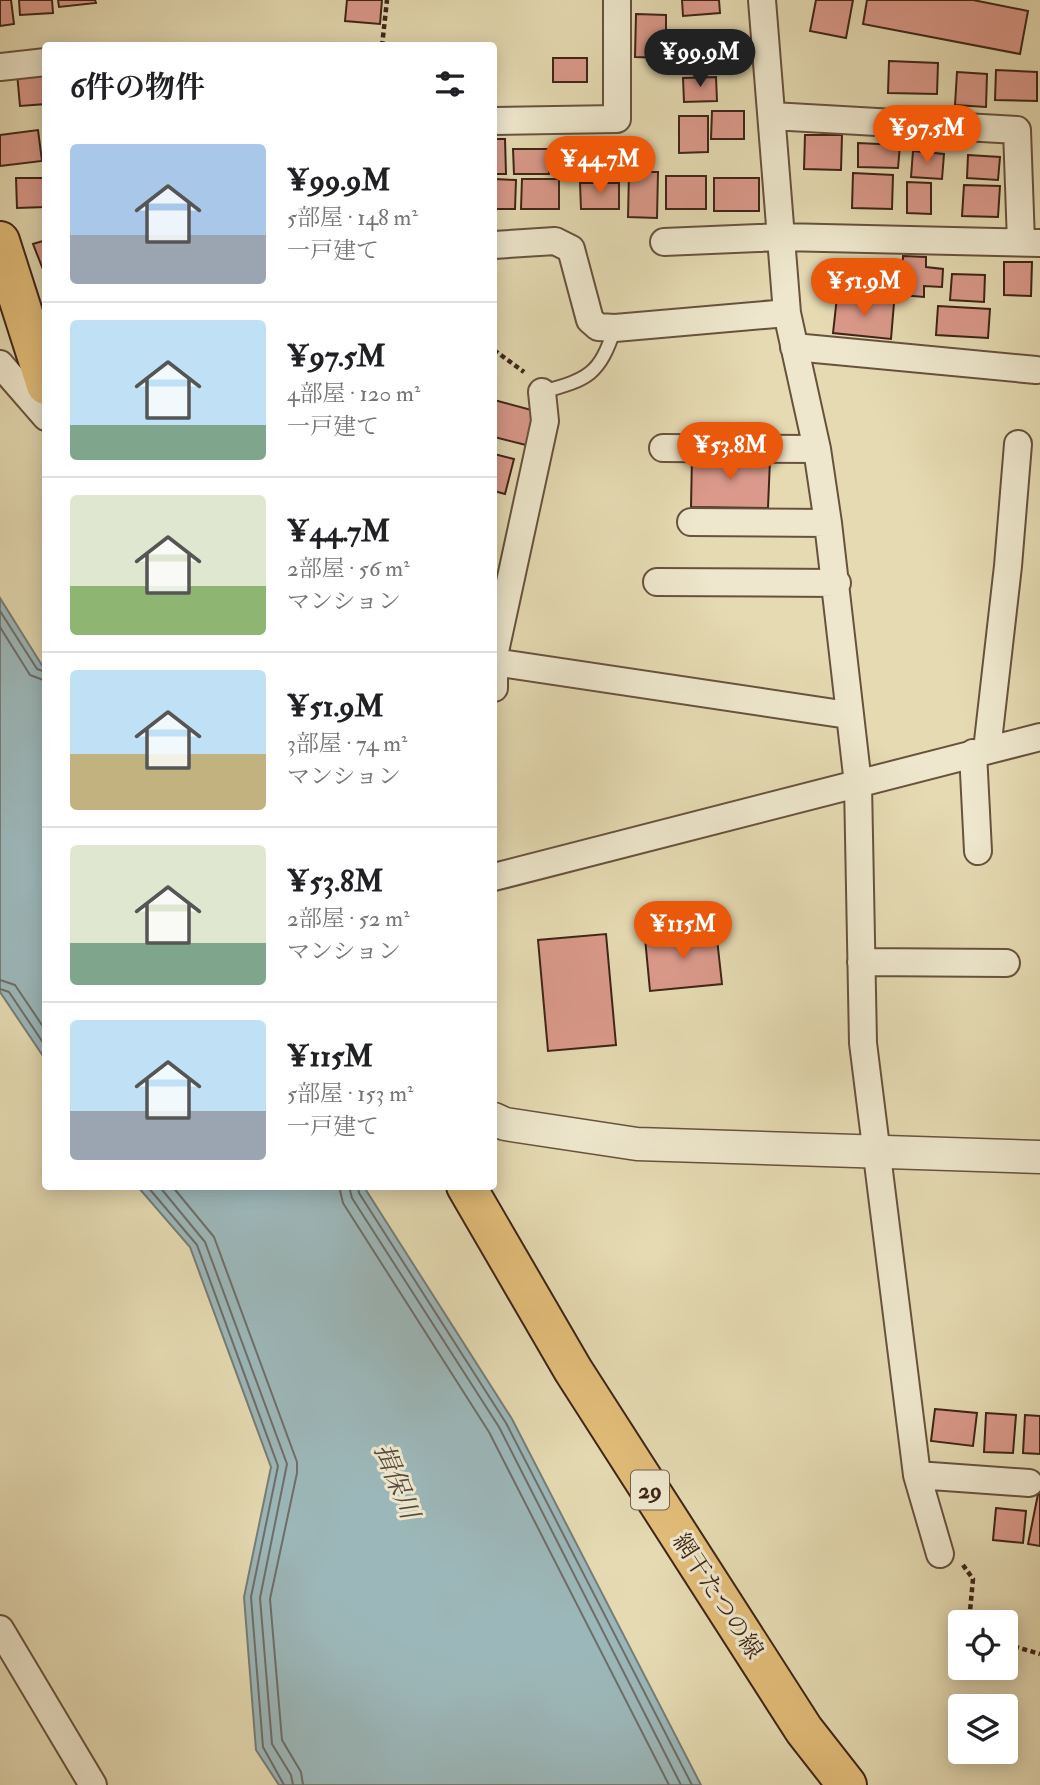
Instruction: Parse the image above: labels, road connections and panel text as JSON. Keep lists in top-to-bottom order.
{
  "streets": {
    "main road": ["29", "網干たつの線"]
  },
  "water": ["揖保川"],
  "page": {
    "price": [
      "¥99.9M",
      "¥97.5M",
      "¥44.7M",
      "¥51.9M",
      "¥53.8M",
      "¥115M"
    ],
    "heading": "6件の物件",
    "list": [
      {
        "name": "¥99.9M",
        "note": "5部屋 · 148 m² · 一戸建て"
      },
      {
        "name": "¥97.5M",
        "note": "4部屋 · 120 m² · 一戸建て"
      },
      {
        "name": "¥44.7M",
        "note": "2部屋 · 56 m² · マンション"
      },
      {
        "name": "¥51.9M",
        "note": "3部屋 · 74 m² · マンション"
      },
      {
        "name": "¥53.8M",
        "note": "2部屋 · 52 m² · マンション"
      },
      {
        "name": "¥115M",
        "note": "5部屋 · 153 m² · 一戸建て"
      }
    ]
  }
}
